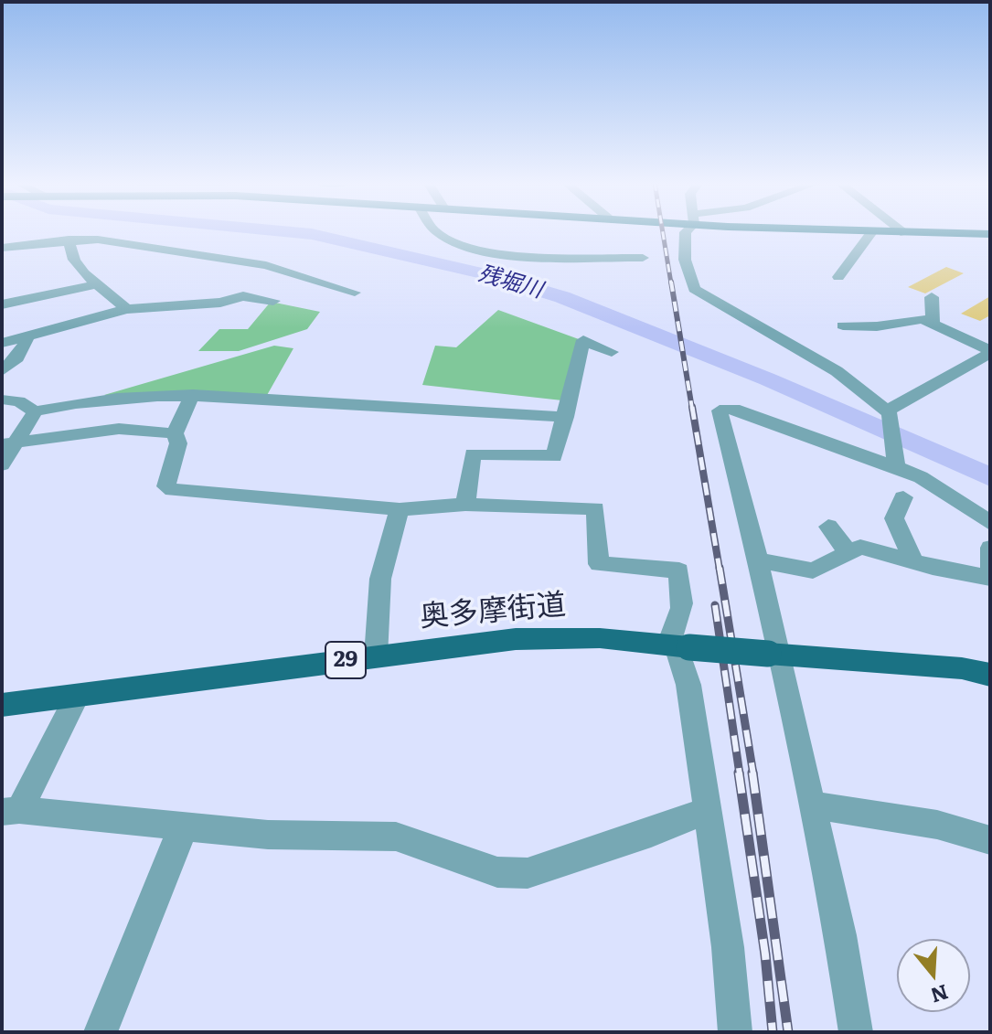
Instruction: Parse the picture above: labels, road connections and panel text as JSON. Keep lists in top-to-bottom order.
{
  "streets": {
    "main road": ["奥多摩街道", "29"]
  },
  "water": ["残堀川"],
  "north": "bottom"
}
